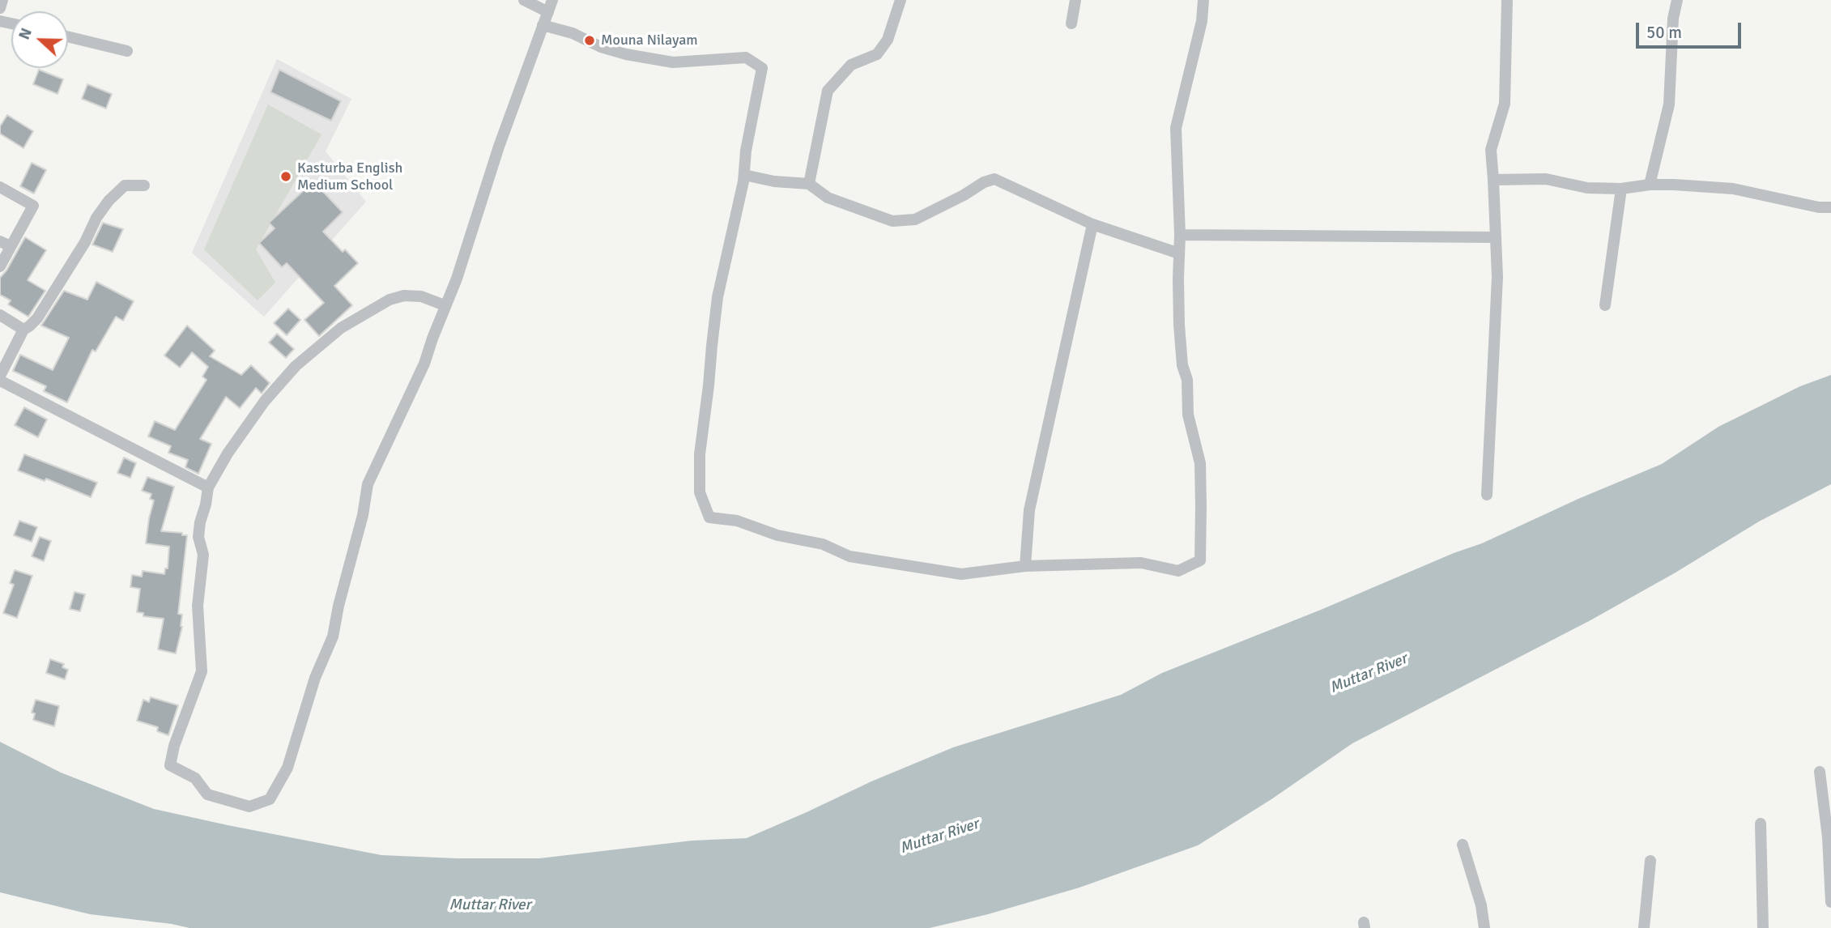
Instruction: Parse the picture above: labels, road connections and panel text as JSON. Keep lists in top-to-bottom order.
{
  "water": ["Muttar River"],
  "places": ["Mouna Nilayam", "Kasturba English Medium School"],
  "scale_bar": "50 m",
  "north": "left"
}
